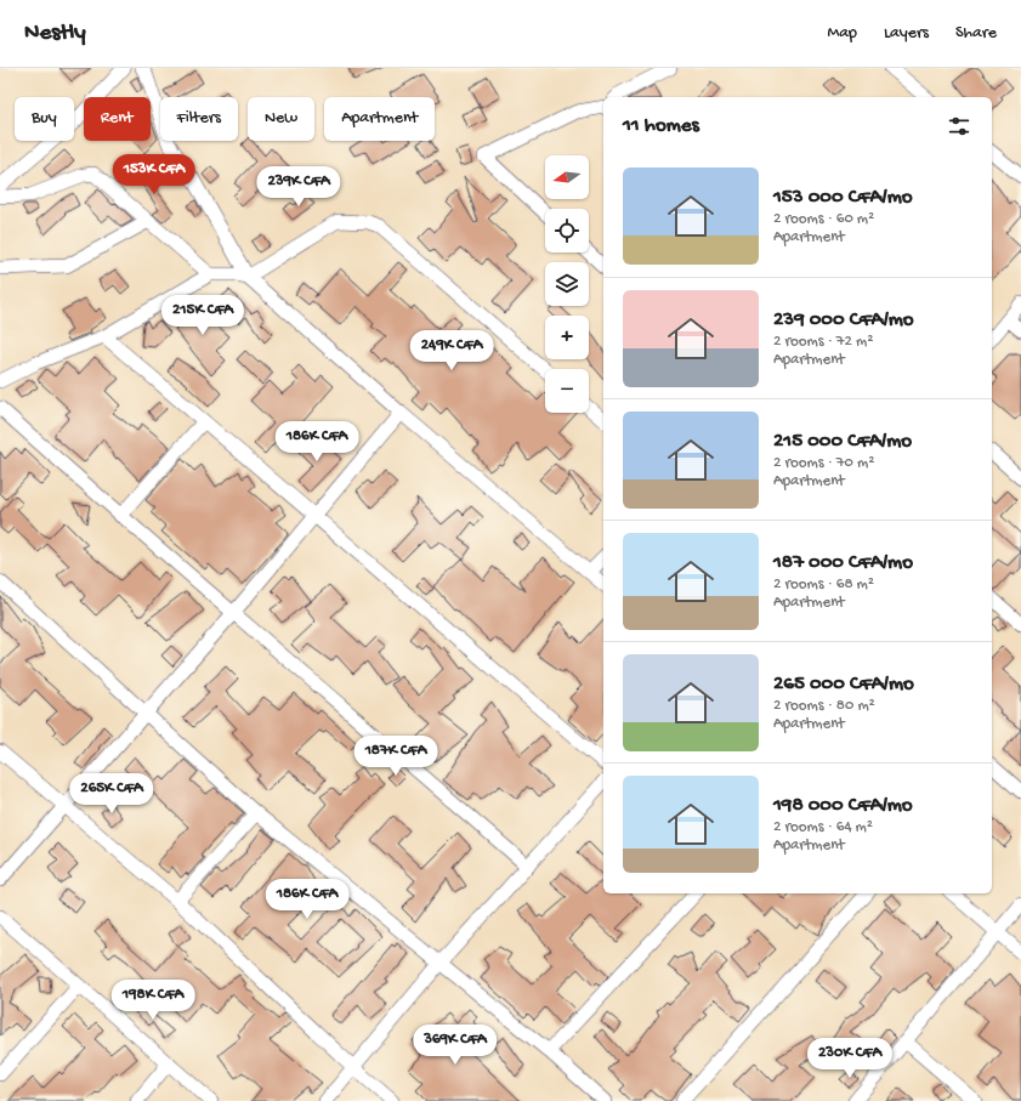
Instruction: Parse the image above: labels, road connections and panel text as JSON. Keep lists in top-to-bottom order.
{
  "north": "left",
  "page": {
    "header": "Nestly",
    "nav": ["Map", "Layers", "Share"],
    "chip": [
      "Buy",
      "Rent",
      "Filters",
      "New",
      "Apartment"
    ],
    "heading": "11 homes",
    "price": [
      "153K CFA",
      "239K CFA",
      "215K CFA",
      "249K CFA",
      "186K CFA",
      "187K CFA",
      "265K CFA",
      "186K CFA",
      "198K CFA",
      "369K CFA",
      "230K CFA"
    ],
    "map_buttons": ["+", "−"],
    "list": [
      {
        "name": "153 000 CFA/mo",
        "note": "2 rooms · 60 m² · Apartment"
      },
      {
        "name": "239 000 CFA/mo",
        "note": "2 rooms · 72 m² · Apartment"
      },
      {
        "name": "215 000 CFA/mo",
        "note": "2 rooms · 70 m² · Apartment"
      },
      {
        "name": "187 000 CFA/mo",
        "note": "2 rooms · 68 m² · Apartment"
      },
      {
        "name": "265 000 CFA/mo",
        "note": "2 rooms · 80 m² · Apartment"
      },
      {
        "name": "198 000 CFA/mo",
        "note": "2 rooms · 64 m² · Apartment"
      }
    ]
  }
}
